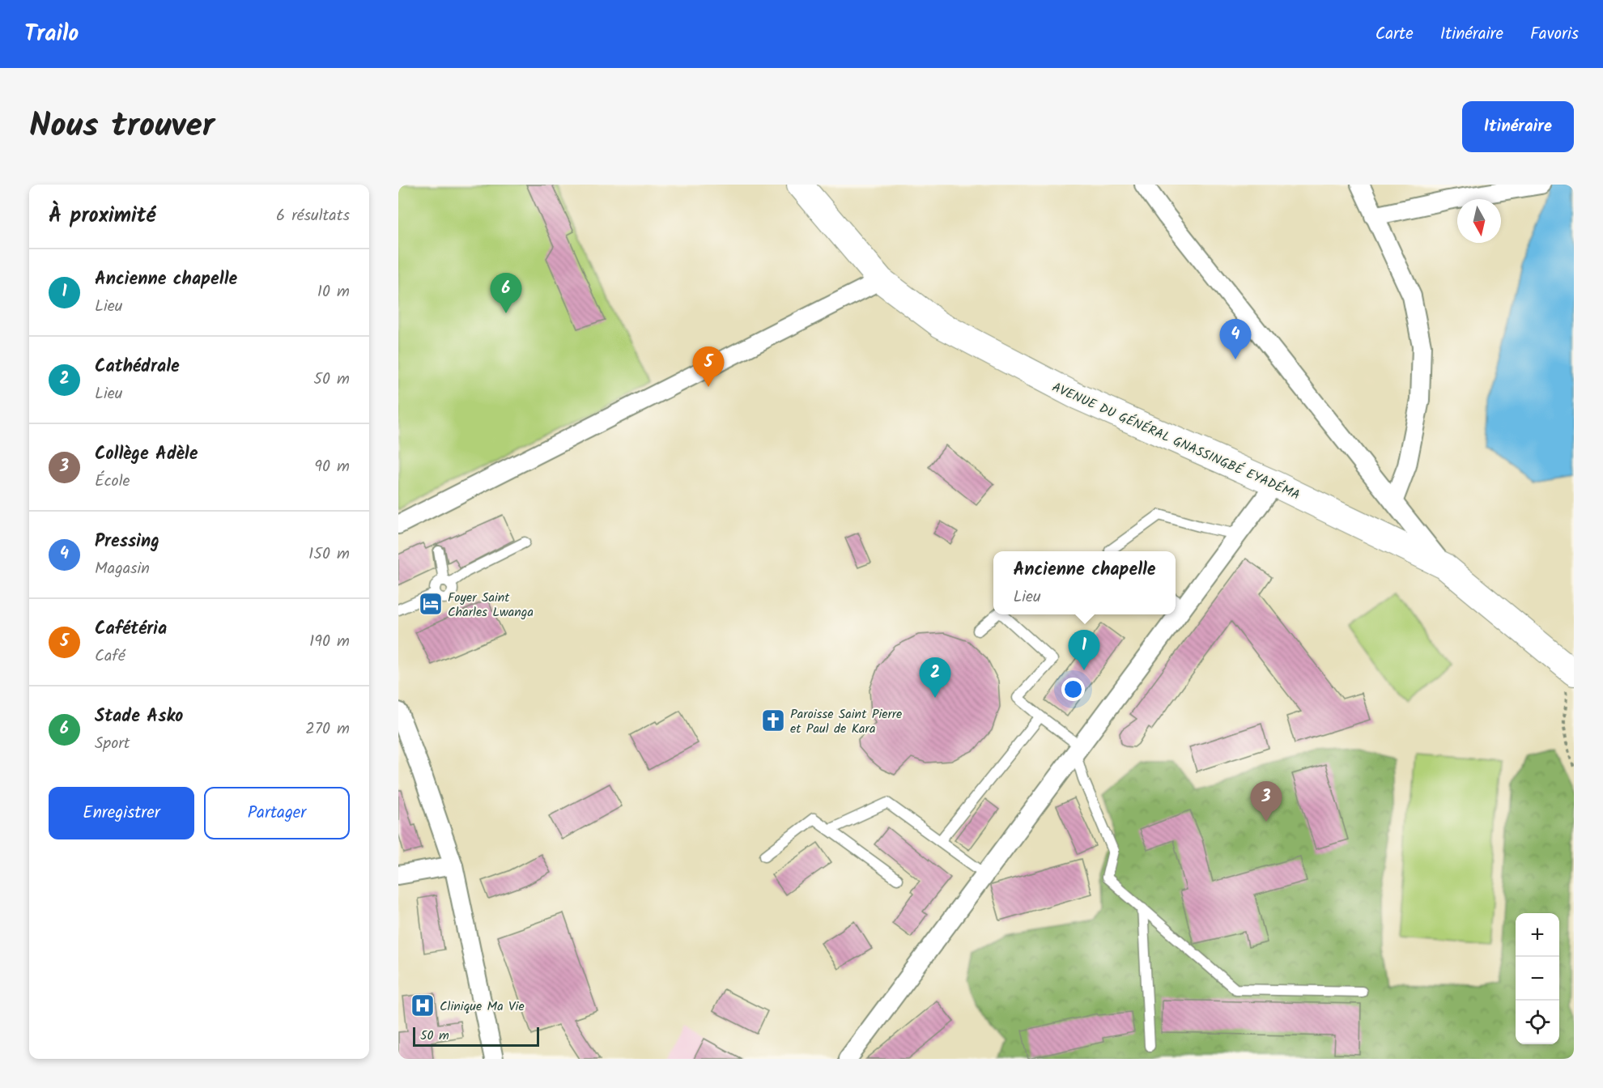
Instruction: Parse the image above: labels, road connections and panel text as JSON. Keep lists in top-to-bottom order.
{
  "streets": {
    "main road": ["AVENUE DU GÉNÉRAL GNASSINGBÉ EYADÉMA"]
  },
  "places": {
    "hotel": ["Foyer Saint Charles Lwanga"],
    "church": ["Paroisse Saint Pierre et Paul de Kara"],
    "hospital": ["Clinique Ma Vie"]
  },
  "scale_bar": "50 m",
  "north": "bottom",
  "page": {
    "header": "Trailo",
    "nav": ["Carte", "Itinéraire", "Favoris"],
    "title": "Nous trouver",
    "buttons": [
      "Itinéraire",
      ["Enregistrer", "Partager"]
    ],
    "heading": ["À proximité", "6 résultats"],
    "list": [
      {
        "mark": "1",
        "name": "Ancienne chapelle",
        "note": "Lieu",
        "value": "10 m"
      },
      {
        "mark": "2",
        "name": "Cathédrale",
        "note": "Lieu",
        "value": "50 m"
      },
      {
        "mark": "3",
        "name": "Collège Adèle",
        "note": "École",
        "value": "90 m"
      },
      {
        "mark": "4",
        "name": "Pressing",
        "note": "Magasin",
        "value": "150 m"
      },
      {
        "mark": "5",
        "name": "Cafétéria",
        "note": "Café",
        "value": "190 m"
      },
      {
        "mark": "6",
        "name": "Stade Asko",
        "note": "Sport",
        "value": "270 m"
      }
    ],
    "pins": [
      "6",
      "4",
      "5",
      "1",
      "2",
      "3"
    ],
    "popup": ["Ancienne chapelle", "Lieu"],
    "map_buttons": ["+", "−"],
    "scale": "50 m"
  }
}
